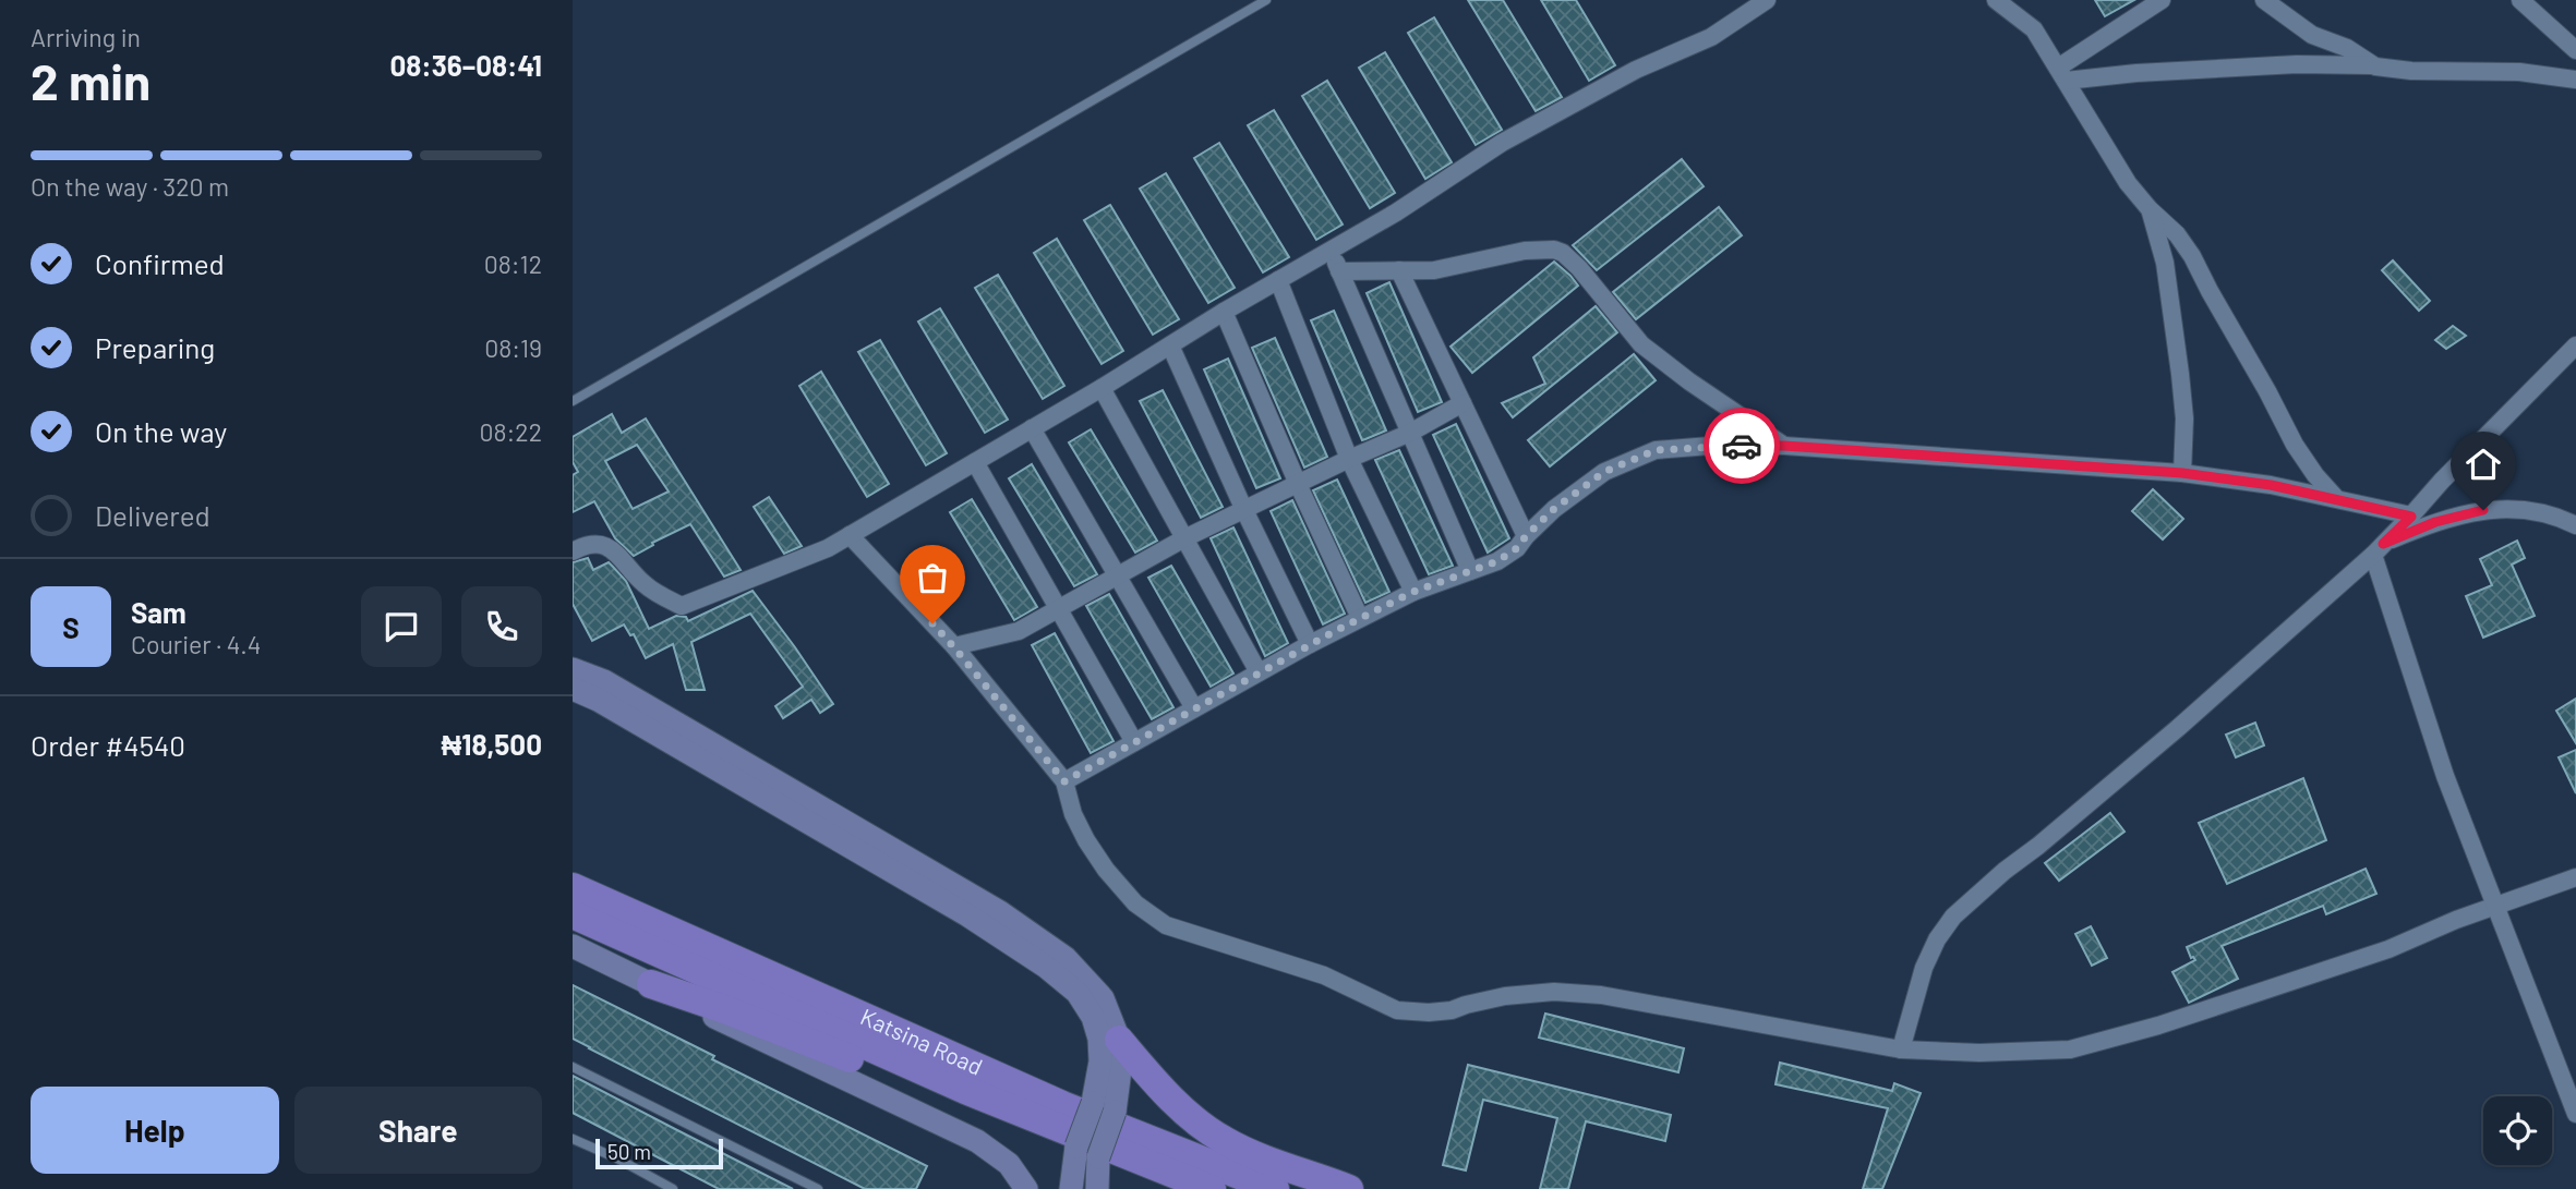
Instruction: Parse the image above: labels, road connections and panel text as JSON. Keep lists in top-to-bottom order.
{
  "streets": {
    "highway": ["Katsina Road"]
  },
  "scale_bar": "50 m",
  "page": {
    "heading": ["2 min", "Arriving in", "08:36–08:41"],
    "panel": [
      "Sam",
      "Courier · 4.4",
      "Order #4540",
      "₦18,500"
    ],
    "bar": "On the way · 320 m",
    "list": [
      ["Confirmed", "08:12"],
      ["Preparing", "08:19"],
      ["On the way", "08:22"],
      "Delivered"
    ],
    "round": "S",
    "buttons": ["Help", "Share"],
    "scale": "50 m"
  }
}
